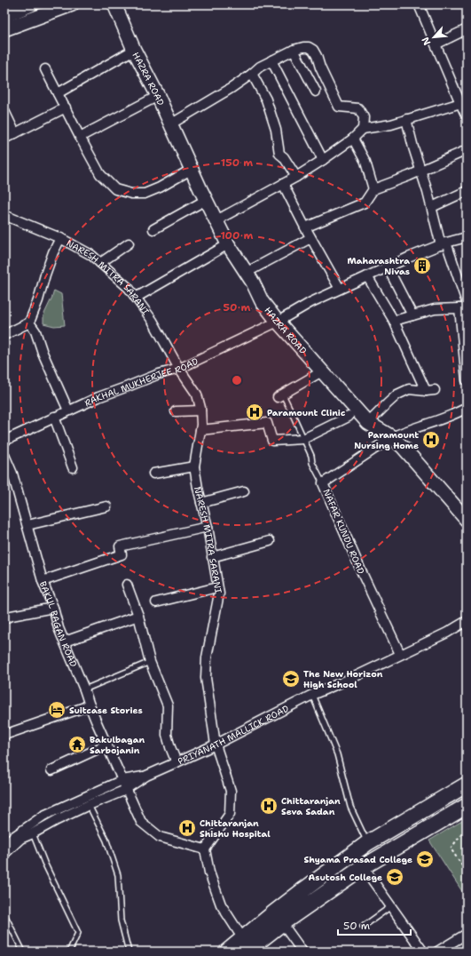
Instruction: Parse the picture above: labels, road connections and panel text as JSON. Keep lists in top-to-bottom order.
{
  "streets": {
    "main road": ["HAZRA ROAD"],
    "street": [
      "NARESH MITRA SARANI",
      "RAKHAL MUKHERJEE ROAD",
      "NAFAR KUNDU ROAD",
      "BAKUL BAGAN ROAD",
      "PRIYANATH MALLICK ROAD"
    ]
  },
  "crossings": [
    ["HAZRA ROAD", "RAKHAL MUKHERJEE ROAD"],
    ["HAZRA ROAD", "NAFAR KUNDU ROAD"],
    ["NARESH MITRA SARANI", "RAKHAL MUKHERJEE ROAD"],
    ["NARESH MITRA SARANI", "BAKUL BAGAN ROAD"],
    ["NARESH MITRA SARANI", "PRIYANATH MALLICK ROAD"],
    ["NAFAR KUNDU ROAD", "PRIYANATH MALLICK ROAD"],
    ["BAKUL BAGAN ROAD", "PRIYANATH MALLICK ROAD"]
  ],
  "places": {
    "building": ["Maharashtra Nivas"],
    "hospital": [
      "Paramount Clinic",
      "Paramount Nursing Home",
      "Chittaranjan Seva Sadan",
      "Chittaranjan Shishu Hospital"
    ],
    "school or university": ["The New Horizon High School", "Shyama Prasad College", "Asutosh College"],
    "hotel": ["Suitcase Stories"],
    "temple": ["Bakulbagan Sarbojanin"]
  },
  "scale_bar": "50 m",
  "north": "bottom left",
  "rings": ["150 m", "100 m", "50 m"]
}
